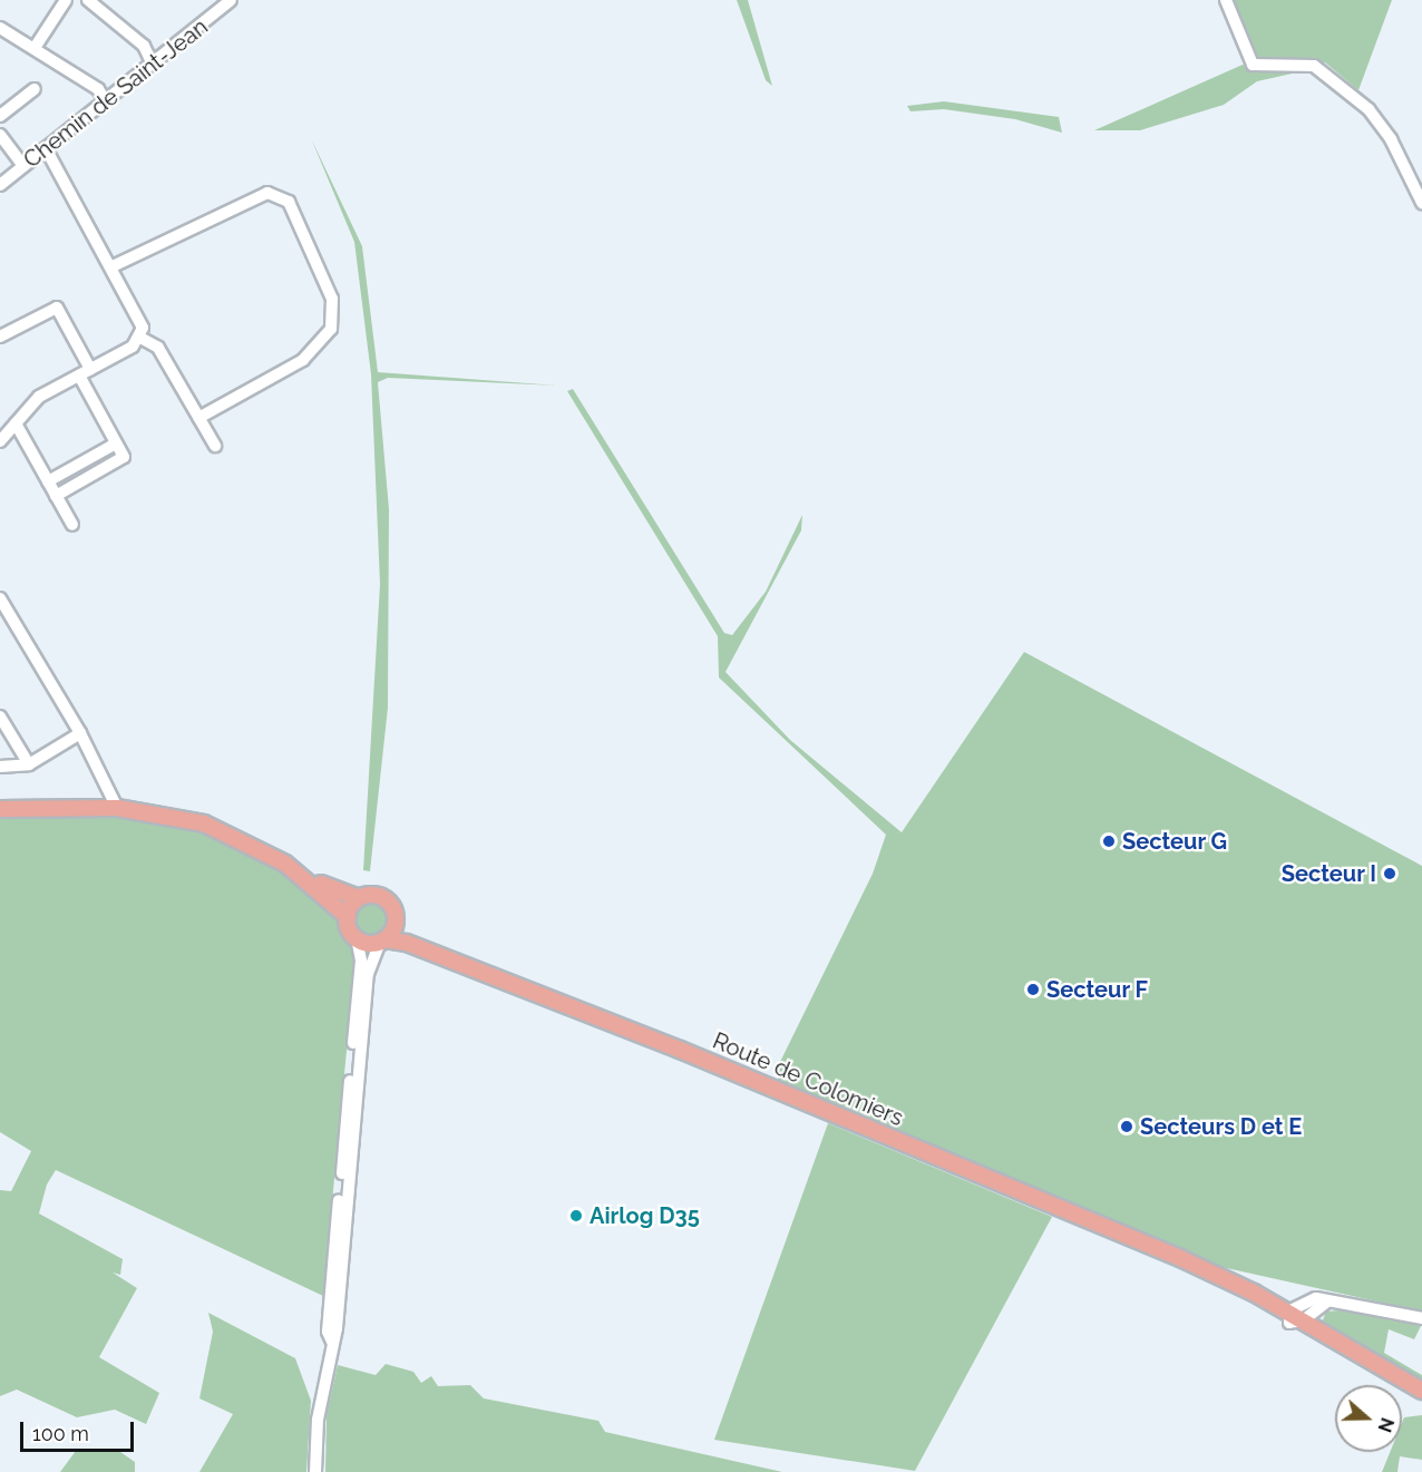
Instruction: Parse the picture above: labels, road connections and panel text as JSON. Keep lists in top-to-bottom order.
{
  "streets": {
    "main road": ["Route de Colomiers"],
    "street": ["Chemin de Saint-Jean"]
  },
  "places": [
    "Secteur G",
    "Secteur I",
    "Secteur F",
    "Secteurs D et E",
    "Airlog D35"
  ],
  "scale_bar": "100 m",
  "north": "right"
}
